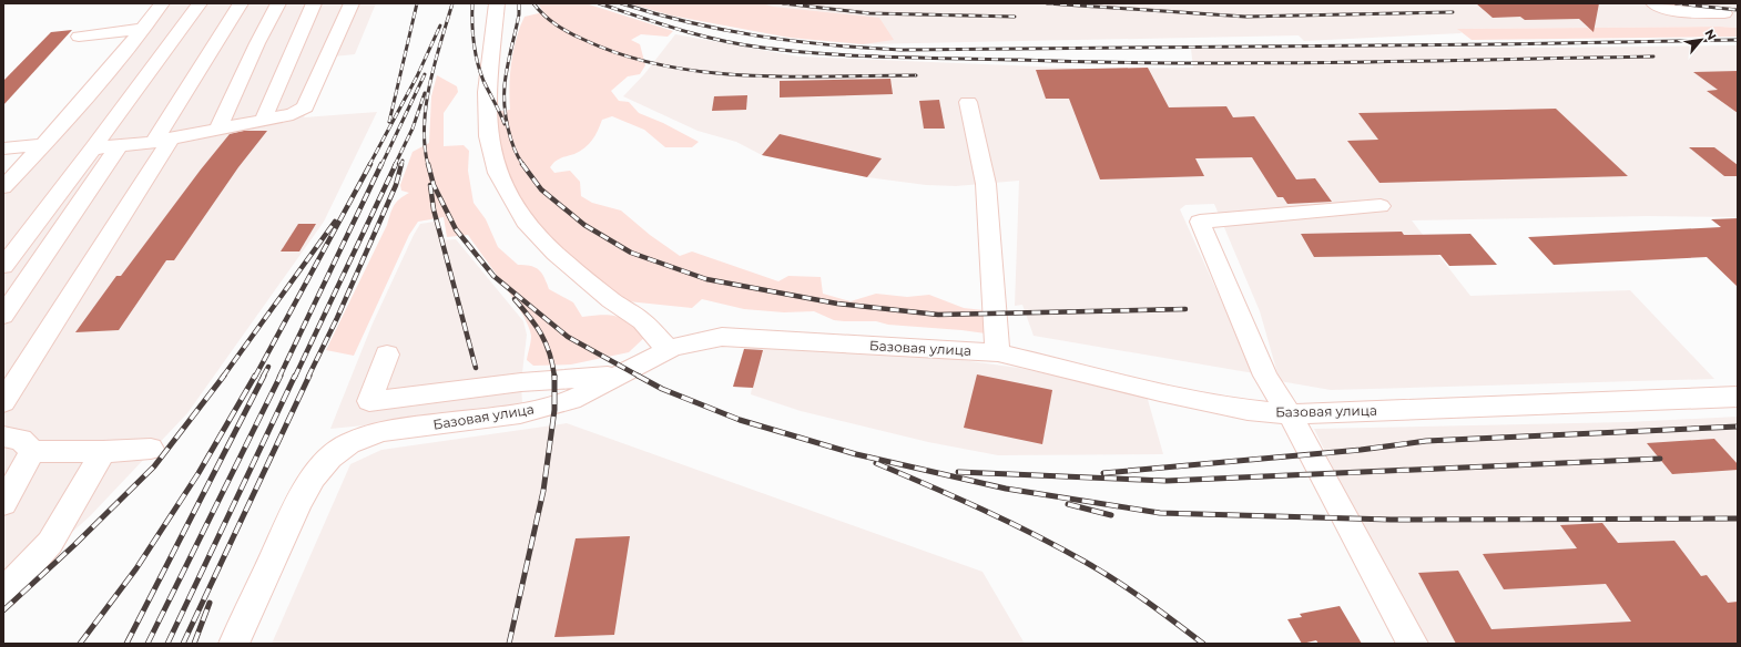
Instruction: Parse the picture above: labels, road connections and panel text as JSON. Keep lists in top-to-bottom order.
{
  "streets": {
    "street": ["Базовая улица"]
  },
  "north": "top right"
}
